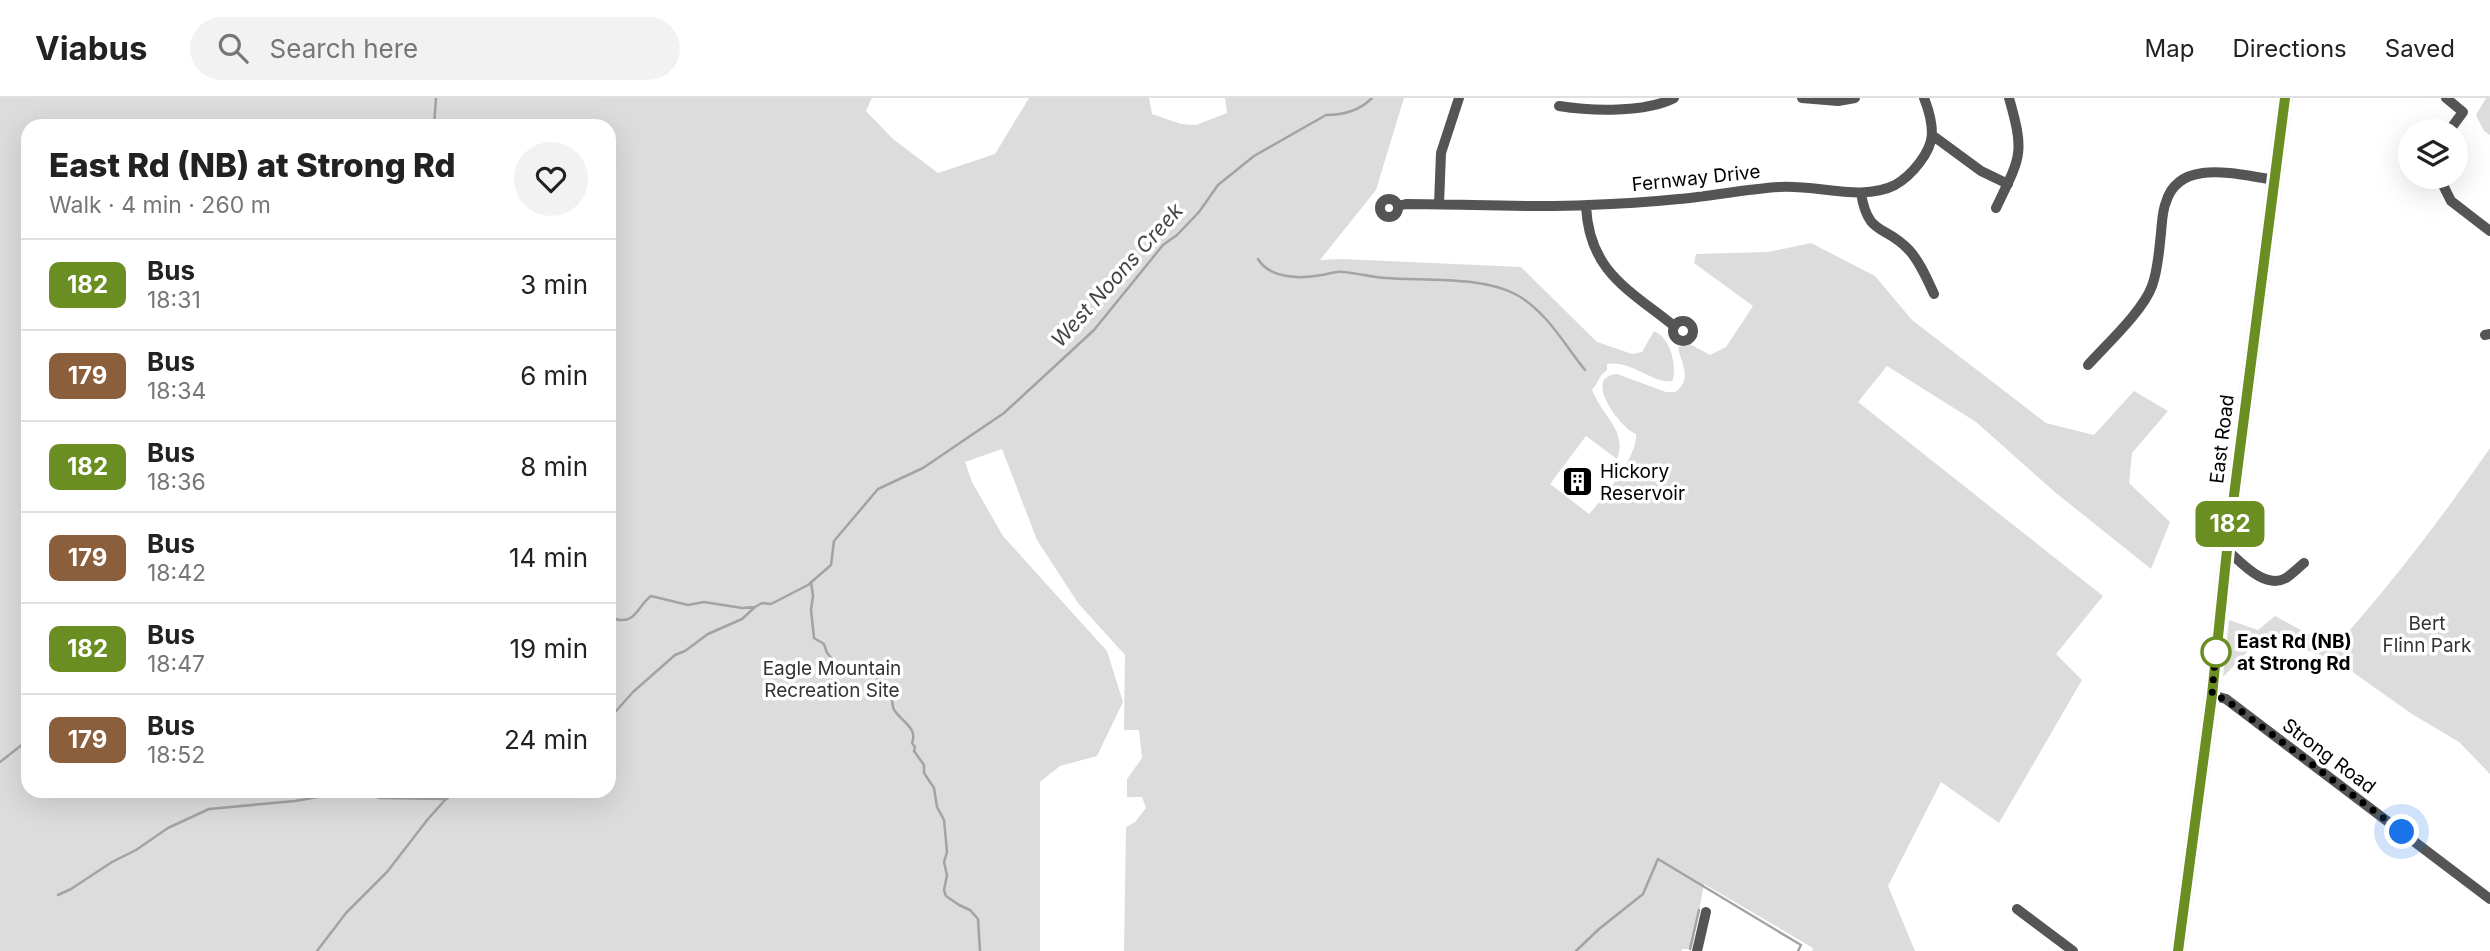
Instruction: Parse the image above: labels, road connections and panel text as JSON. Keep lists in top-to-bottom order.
{
  "streets": {
    "main road": ["East Road"],
    "street": ["Fernway Drive", "Strong Road"]
  },
  "crossings": [
    ["East Road", "Strong Road"]
  ],
  "water": ["West Noons Creek"],
  "parks": ["Bert Flinn Park", "Eagle Mountain Recreation Site"],
  "places": {
    "building": ["Hickory Reservoir"],
    "other": ["East Rd (NB) at Strong Rd"]
  },
  "lines": ["bus line 182"],
  "page": {
    "header": "Viabus",
    "search": "Search here",
    "nav": ["Map", "Directions", "Saved"],
    "on_map": "182",
    "heading": ["East Rd (NB) at Strong Rd", "Walk · 4 min · 260 m"],
    "list": [
      {
        "mark": "182",
        "name": "Bus",
        "note": "18:31",
        "value": "3 min"
      },
      {
        "mark": "179",
        "name": "Bus",
        "note": "18:34",
        "value": "6 min"
      },
      {
        "mark": "182",
        "name": "Bus",
        "note": "18:36",
        "value": "8 min"
      },
      {
        "mark": "179",
        "name": "Bus",
        "note": "18:42",
        "value": "14 min"
      },
      {
        "mark": "182",
        "name": "Bus",
        "note": "18:47",
        "value": "19 min"
      },
      {
        "mark": "179",
        "name": "Bus",
        "note": "18:52",
        "value": "24 min"
      }
    ]
  }
}
